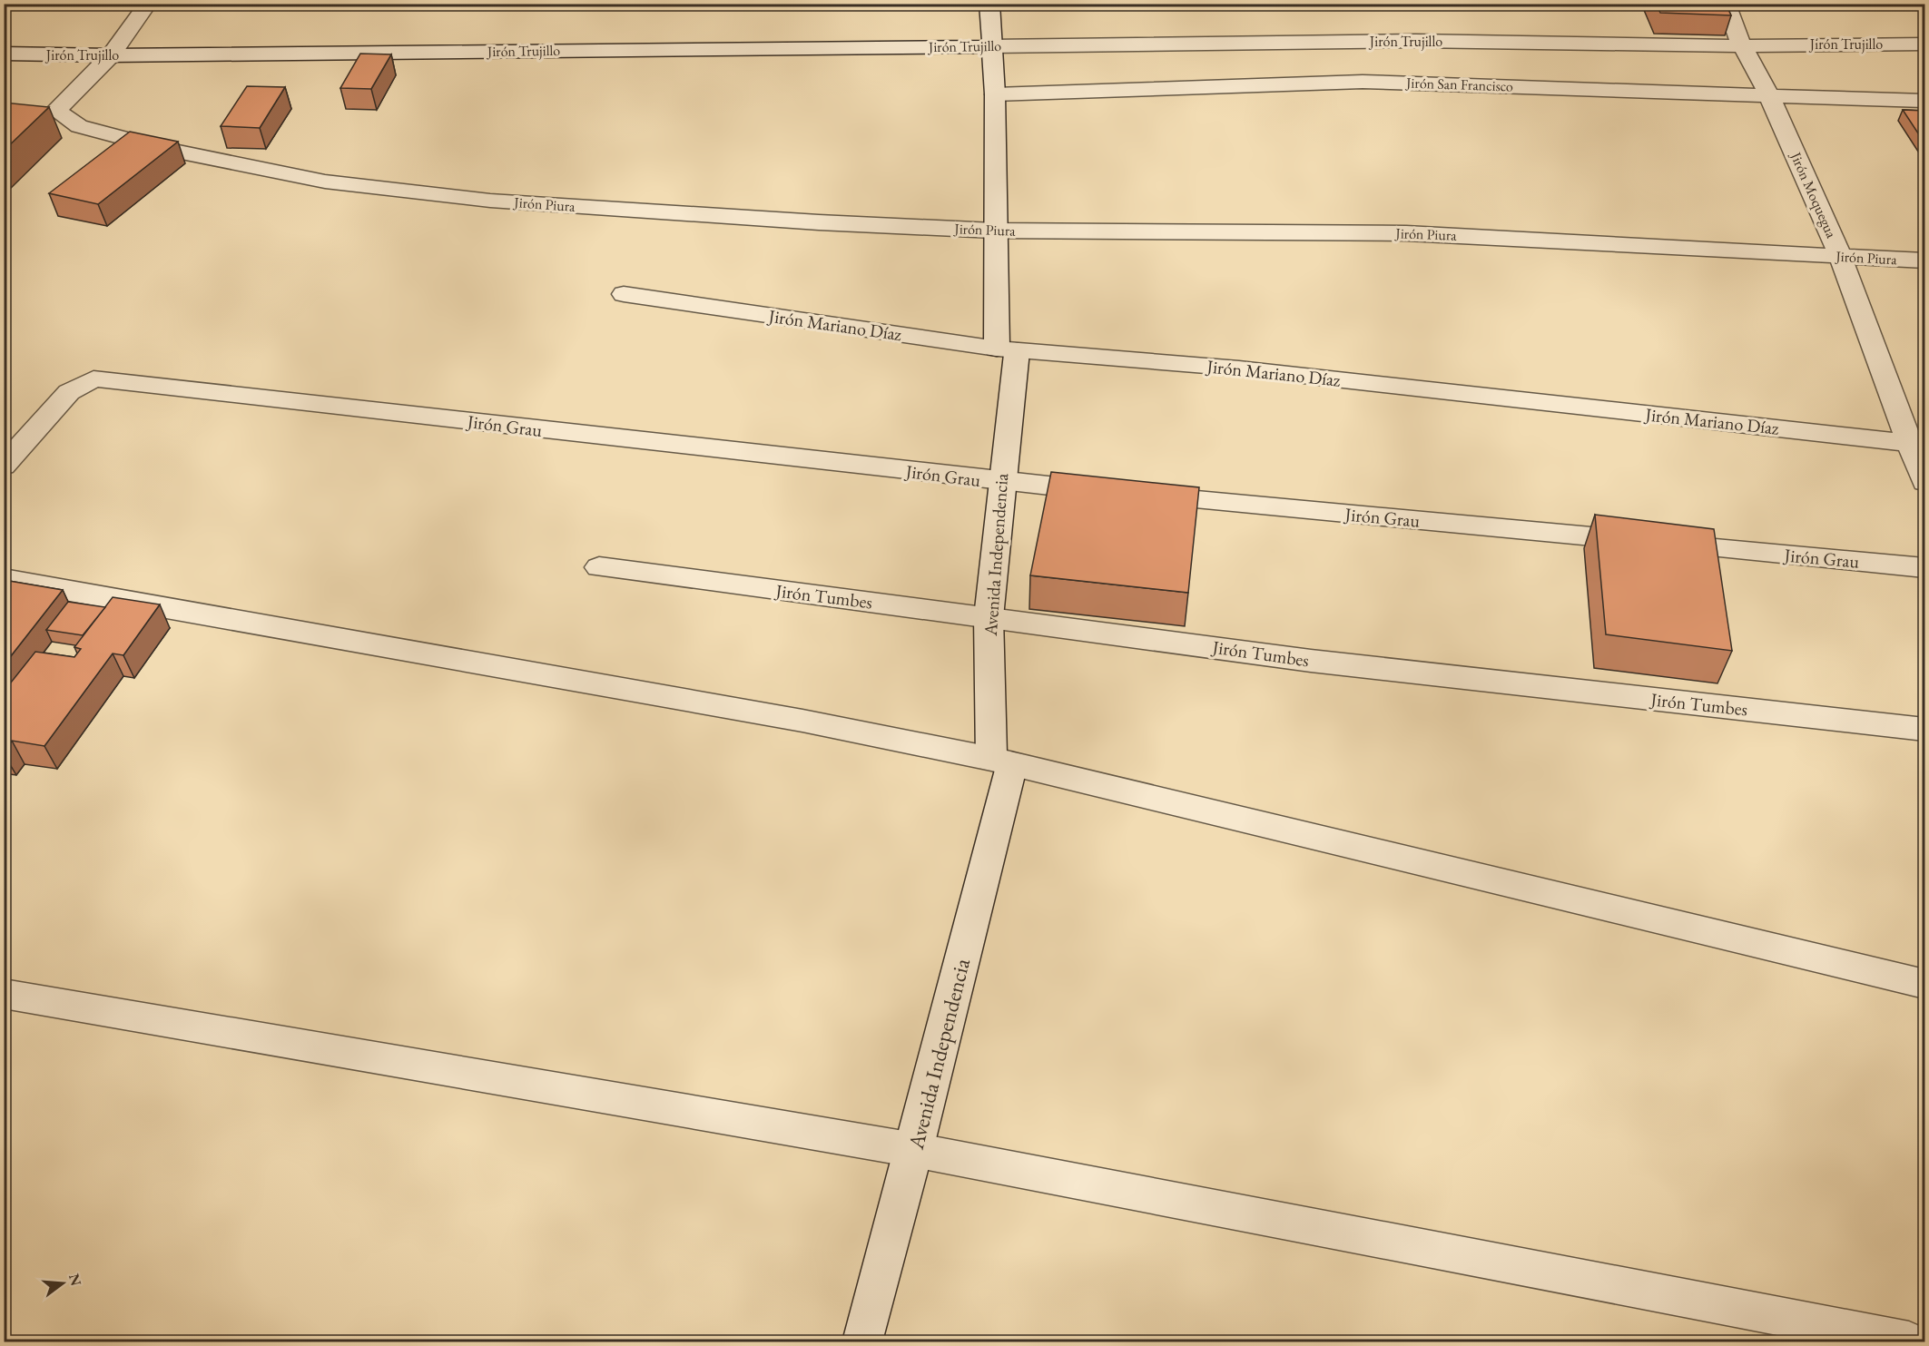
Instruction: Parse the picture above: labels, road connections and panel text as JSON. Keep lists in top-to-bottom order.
{
  "streets": {
    "street": [
      "Jirón Trujillo",
      "Jirón San Francisco",
      "Jirón Moquegua",
      "Jirón Piura",
      "Jirón Mariano Díaz",
      "Jirón Grau",
      "Avenida Independencia",
      "Jirón Tumbes"
    ]
  },
  "crossings": [
    ["Jirón Trujillo", "Jirón Moquegua"],
    ["Jirón Trujillo", "Jirón Piura"],
    ["Jirón Trujillo", "Avenida Independencia"],
    ["Jirón San Francisco", "Jirón Moquegua"],
    ["Jirón San Francisco", "Avenida Independencia"],
    ["Jirón Moquegua", "Jirón Piura"],
    ["Jirón Moquegua", "Jirón Mariano Díaz"],
    ["Jirón Piura", "Avenida Independencia"],
    ["Jirón Mariano Díaz", "Avenida Independencia"],
    ["Jirón Grau", "Avenida Independencia"],
    ["Avenida Independencia", "Jirón Tumbes"]
  ],
  "north": "right"
}
